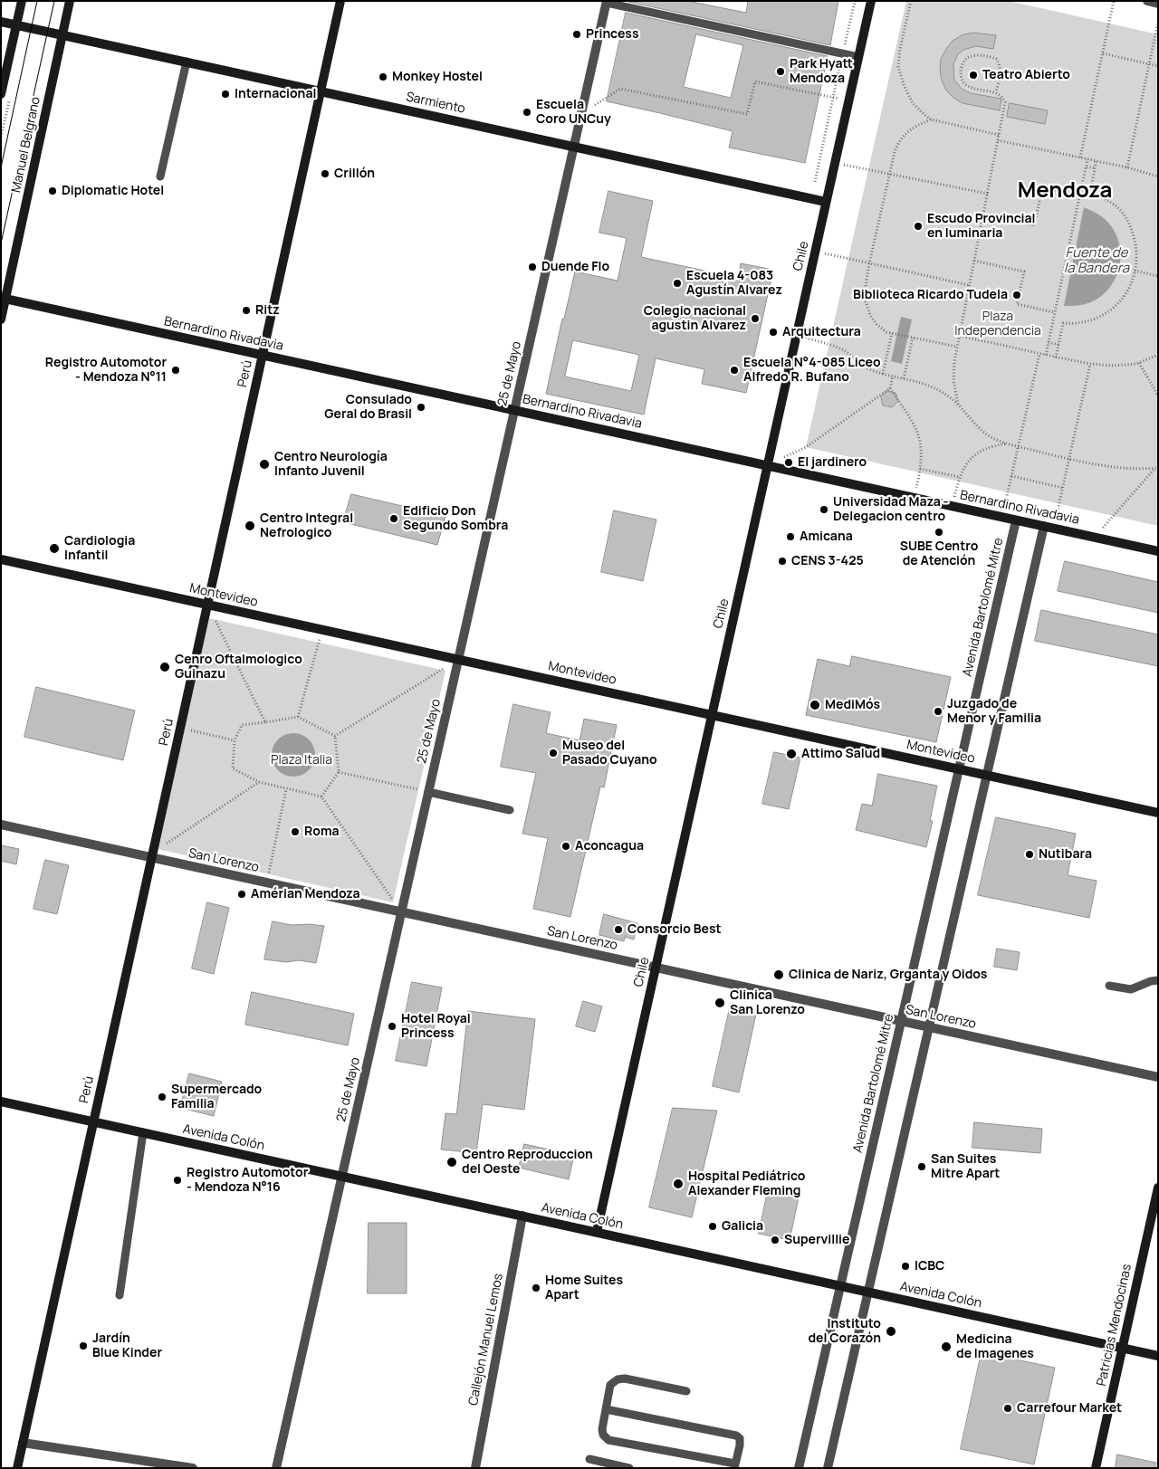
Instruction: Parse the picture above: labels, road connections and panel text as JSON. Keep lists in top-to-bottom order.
{
  "streets": {
    "street": [
      "Sarmiento",
      "Manuel Belgrano",
      "Chile",
      "Bernardino Rivadavia",
      "Perú",
      "25 de Mayo",
      "Montevideo",
      "Avenida Bartolomé Mitre",
      "San Lorenzo",
      "Avenida Colón",
      "Patricias Mendocinas",
      "Callejón Manuel Lemos"
    ]
  },
  "crossings": [
    ["Sarmiento", "Manuel Belgrano"],
    ["Sarmiento", "Chile"],
    ["Sarmiento", "Perú"],
    ["Sarmiento", "25 de Mayo"],
    ["Manuel Belgrano", "Bernardino Rivadavia"],
    ["Chile", "Bernardino Rivadavia"],
    ["Chile", "Montevideo"],
    ["Chile", "San Lorenzo"],
    ["Chile", "Avenida Colón"],
    ["Bernardino Rivadavia", "Perú"],
    ["Bernardino Rivadavia", "25 de Mayo"],
    ["Bernardino Rivadavia", "Avenida Bartolomé Mitre"],
    ["Perú", "Montevideo"],
    ["Perú", "San Lorenzo"],
    ["Perú", "Avenida Colón"],
    ["25 de Mayo", "Montevideo"],
    ["25 de Mayo", "San Lorenzo"],
    ["25 de Mayo", "Avenida Colón"],
    ["Montevideo", "Avenida Bartolomé Mitre"],
    ["Avenida Bartolomé Mitre", "San Lorenzo"],
    ["Avenida Bartolomé Mitre", "Avenida Colón"],
    ["Avenida Colón", "Patricias Mendocinas"],
    ["Avenida Colón", "Callejón Manuel Lemos"]
  ],
  "districts": ["Mendoza"],
  "water": ["Fuente de la Bandera"],
  "parks": ["Plaza Independencia", "Plaza Italia"],
  "places": [
    "Princess",
    "Park Hyatt Mendoza",
    "Teatro Abierto",
    "Monkey Hostel",
    "Internacional",
    "Escuela Coro UNCuy",
    "Crillón",
    "Diplomatic Hotel",
    "Escudo Provincial en luminaria",
    "Duende Flo",
    "Escuela 4-083 Agustín Alvarez",
    "Biblioteca Ricardo Tudela",
    "Ritz",
    "Colegio nacional agustin Alvarez",
    "Arquitectura",
    "Registro Automotor - Mendoza N°11",
    "Escuela N°4-085 Liceo Alfredo R. Bufano",
    "Consulado Geral do Brasil",
    "El jardinero",
    "Centro Neurología Infanto Juvenil",
    "Universidad Maza - Delegacion centro",
    "Edificio Don Segundo Sombra",
    "Centro Integral Nefrologico",
    "SUBE Centro de Atención",
    "Amicana",
    "Cardiologia Infantil",
    "CENS 3-425",
    "Cenro Oftalmologico Guinazu",
    "MediMós",
    "Juzgado de Menor y Familia",
    "Museo del Pasado Cuyano",
    "Attimo Salud",
    "Roma",
    "Aconcagua",
    "Nutibara",
    "Amérian Mendoza",
    "Consorcio Best",
    "Clinica de Nariz, Grganta y Oidos",
    "Clinica San Lorenzo",
    "Hotel Royal Princess",
    "Supermercado Familia",
    "Centro Reproduccion del Oeste",
    "San Suites Mitre Apart",
    "Registro Automotor - Mendoza N°16",
    "Hospital Pediátrico Alexander Fleming",
    "Galicia",
    "Supervillie",
    "ICBC",
    "Home Suites Apart",
    "Instituto del Corazón",
    "Jardín Blue Kinder",
    "Medicina de Imagenes",
    "Carrefour Market"
  ]
}
